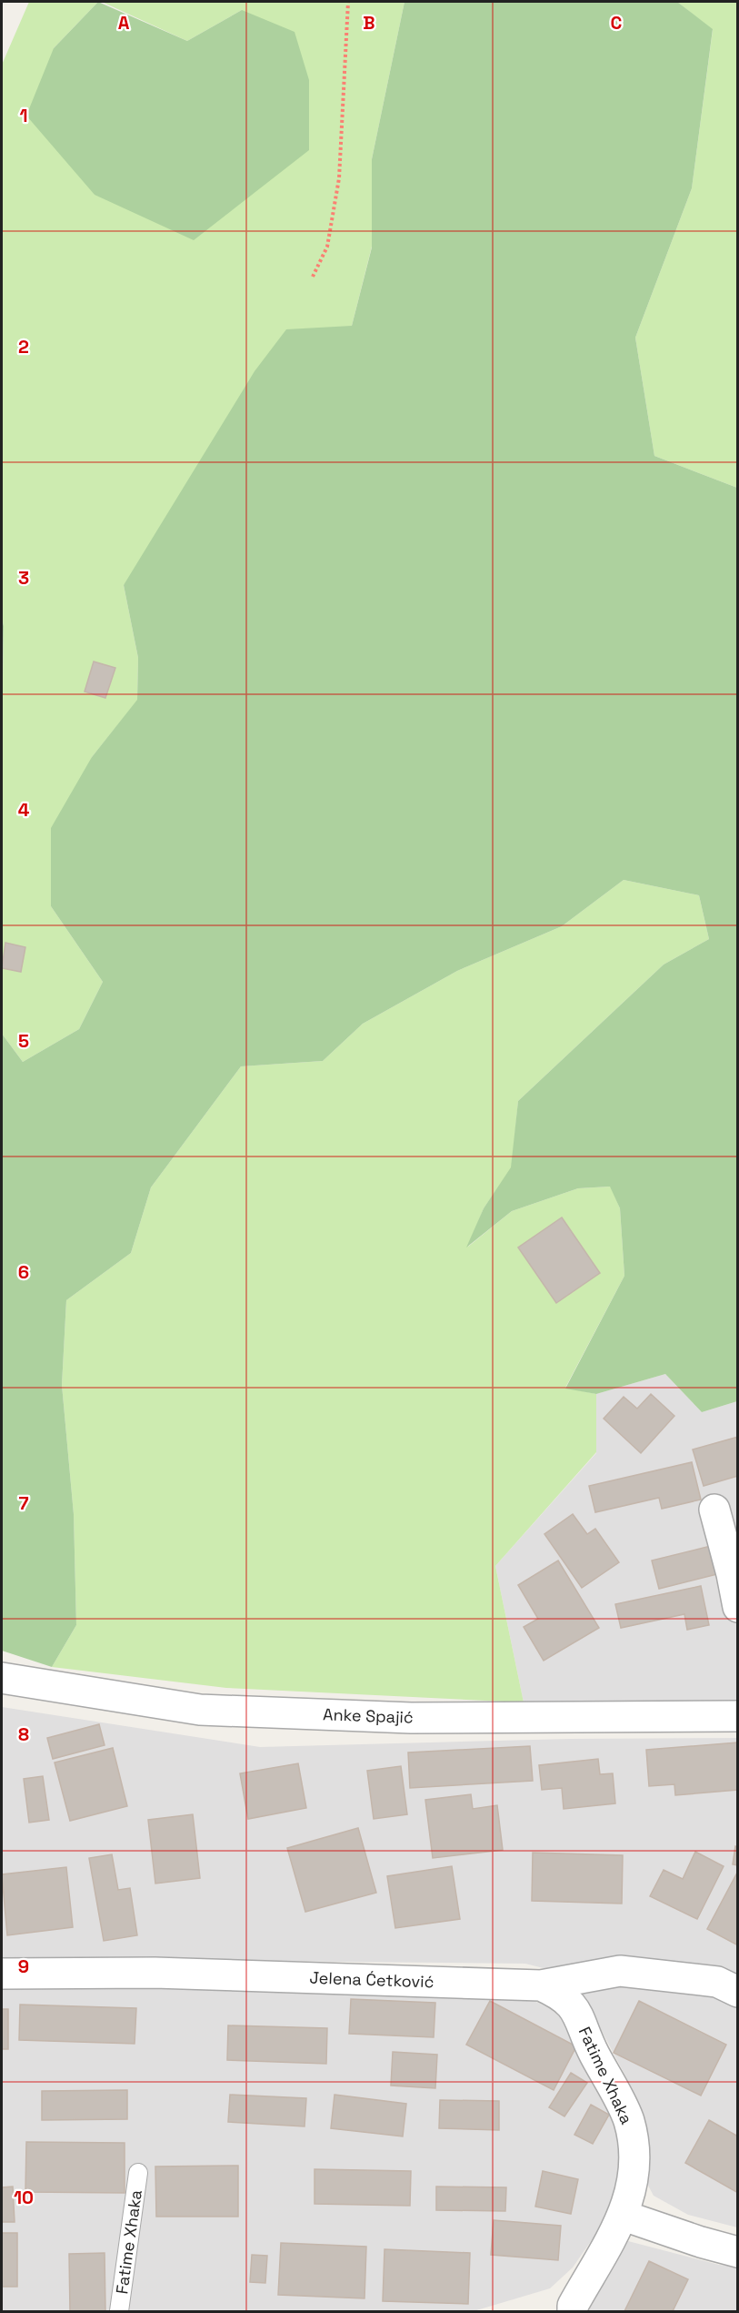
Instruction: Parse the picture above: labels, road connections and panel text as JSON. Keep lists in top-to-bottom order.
{
  "streets": {
    "street": ["Anke Spajić", "Jelena Ćetković", "Fatime Xhaka"]
  },
  "crossings": [
    ["Jelena Ćetković", "Fatime Xhaka"]
  ],
  "grid": {
    "columns": ["A", "B", "C"],
    "rows": [
      "1",
      "2",
      "3",
      "4",
      "5",
      "6",
      "7",
      "8",
      "9",
      "10"
    ]
  }
}
